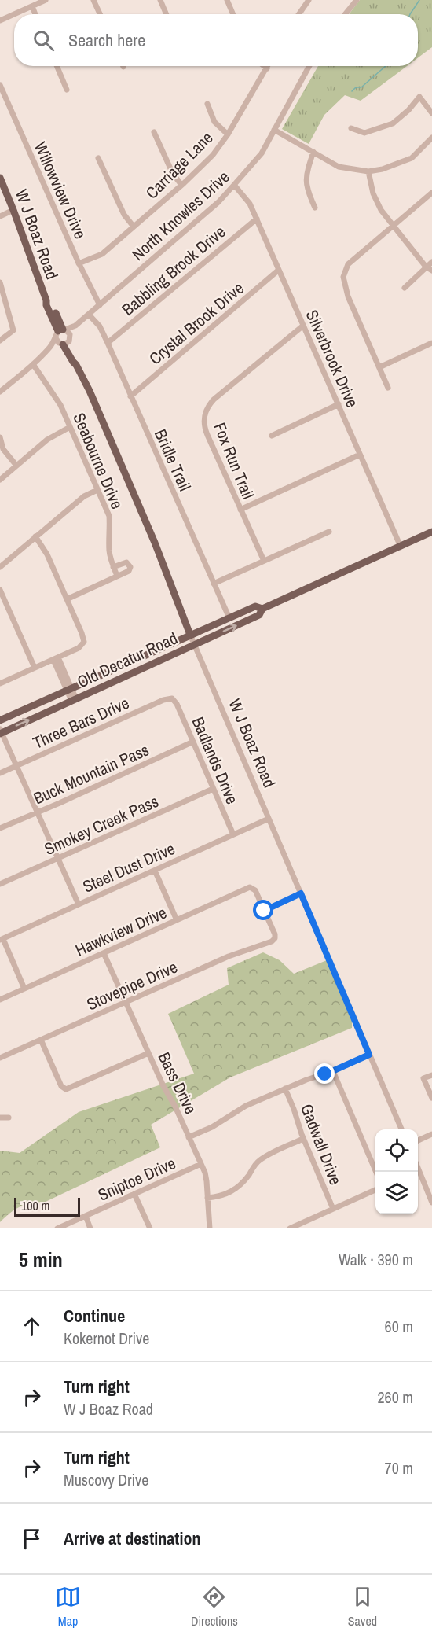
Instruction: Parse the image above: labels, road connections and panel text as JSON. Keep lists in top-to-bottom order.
{
  "streets": {
    "main road": ["W J Boaz Road", "Old Decatur Road"],
    "street": [
      "Carriage Lane",
      "Willowview Drive",
      "North Knowles Drive",
      "Babbling Brook Drive",
      "Crystal Brook Drive",
      "Silverbrook Drive",
      "Bridle Trail",
      "Seabourne Drive",
      "Fox Run Trail",
      "Three Bars Drive",
      "Badlands Drive",
      "Buck Mountain Pass",
      "Smokey Creek Pass",
      "Steel Dust Drive",
      "Hawkview Drive",
      "Stovepipe Drive",
      "Bass Drive",
      "Gadwall Drive",
      "Sniptoe Drive"
    ]
  },
  "crossings": [
    ["Carriage Lane", "Willowview Drive"],
    ["Willowview Drive", "North Knowles Drive"],
    ["North Knowles Drive", "W J Boaz Road"],
    ["North Knowles Drive", "Silverbrook Drive"],
    ["North Knowles Drive", "Bridle Trail"],
    ["W J Boaz Road", "Old Decatur Road"],
    ["W J Boaz Road", "Steel Dust Drive"],
    ["Babbling Brook Drive", "Silverbrook Drive"],
    ["Babbling Brook Drive", "Bridle Trail"],
    ["Crystal Brook Drive", "Silverbrook Drive"],
    ["Crystal Brook Drive", "Bridle Trail"],
    ["Silverbrook Drive", "Fox Run Trail"],
    ["Silverbrook Drive", "Old Decatur Road"],
    ["Bridle Trail", "Old Decatur Road"],
    ["Three Bars Drive", "Badlands Drive"],
    ["Badlands Drive", "Buck Mountain Pass"],
    ["Badlands Drive", "Smokey Creek Pass"],
    ["Badlands Drive", "Steel Dust Drive"],
    ["Hawkview Drive", "Stovepipe Drive"],
    ["Hawkview Drive", "Bass Drive"],
    ["Stovepipe Drive", "Bass Drive"],
    ["Bass Drive", "Sniptoe Drive"]
  ],
  "scale_bar": "100 m",
  "page": {
    "search": "Search here",
    "scale": "100 m",
    "heading": ["5 min", "Walk · 390 m"],
    "list": [
      ["Continue", "Kokernot Drive", "60 m"],
      ["Turn right", "W J Boaz Road", "260 m"],
      ["Turn right", "Muscovy Drive", "70 m"],
      "Arrive at destination"
    ],
    "nav": ["Map", "Directions", "Saved"]
  }
}
